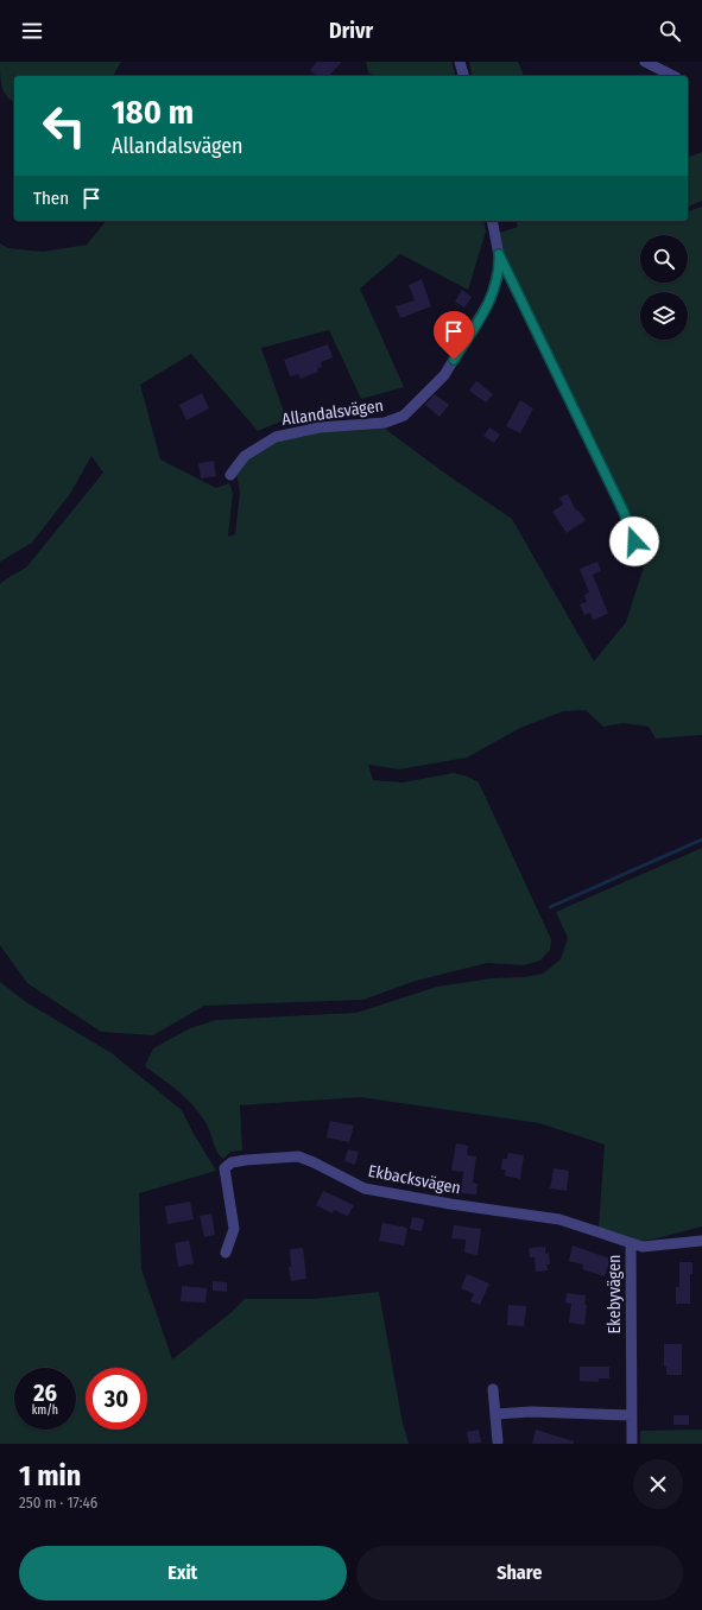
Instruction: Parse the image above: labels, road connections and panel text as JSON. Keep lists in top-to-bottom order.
{
  "streets": {
    "street": ["Allandalsvägen", "Ekbacksvägen", "Ekebyvägen"]
  },
  "crossings": [
    ["Ekbacksvägen", "Ekebyvägen"]
  ],
  "page": {
    "header": "Drivr",
    "turn": ["180 m", "Allandalsvägen"],
    "then": "Then",
    "speed": "26 km/h",
    "limit": "30",
    "heading": ["1 min", "250 m · 17:46"],
    "buttons": ["Exit", "Share"]
  }
}
